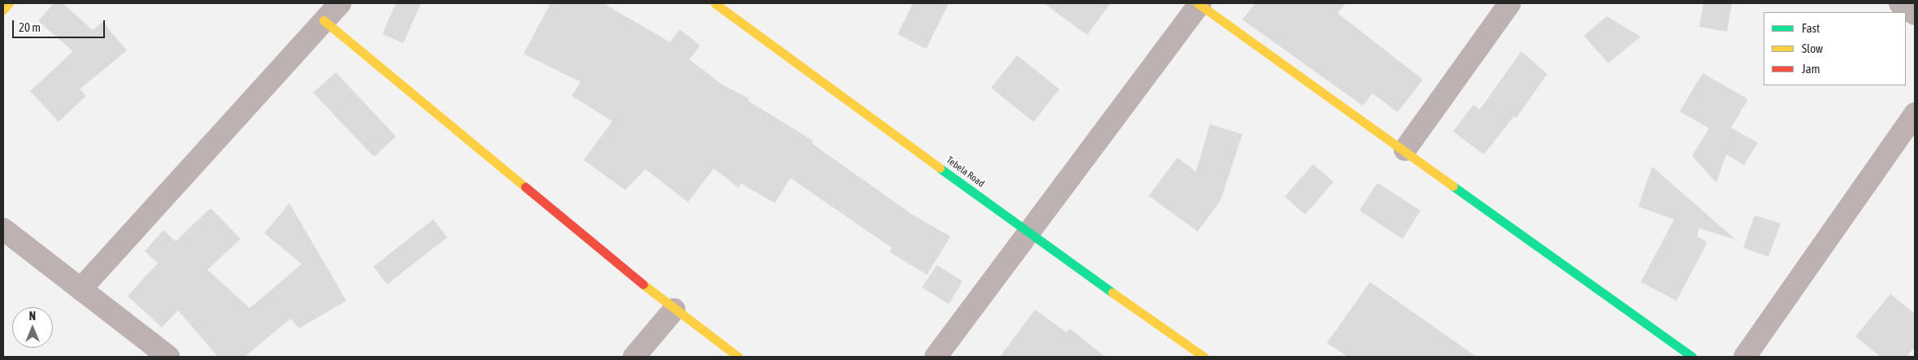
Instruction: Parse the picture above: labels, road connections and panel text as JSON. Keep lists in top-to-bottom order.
{
  "streets": {
    "street": ["Tebela Road"]
  },
  "legend": ["Fast", "Slow", "Jam"],
  "scale_bar": "20 m",
  "north": "top"
}
